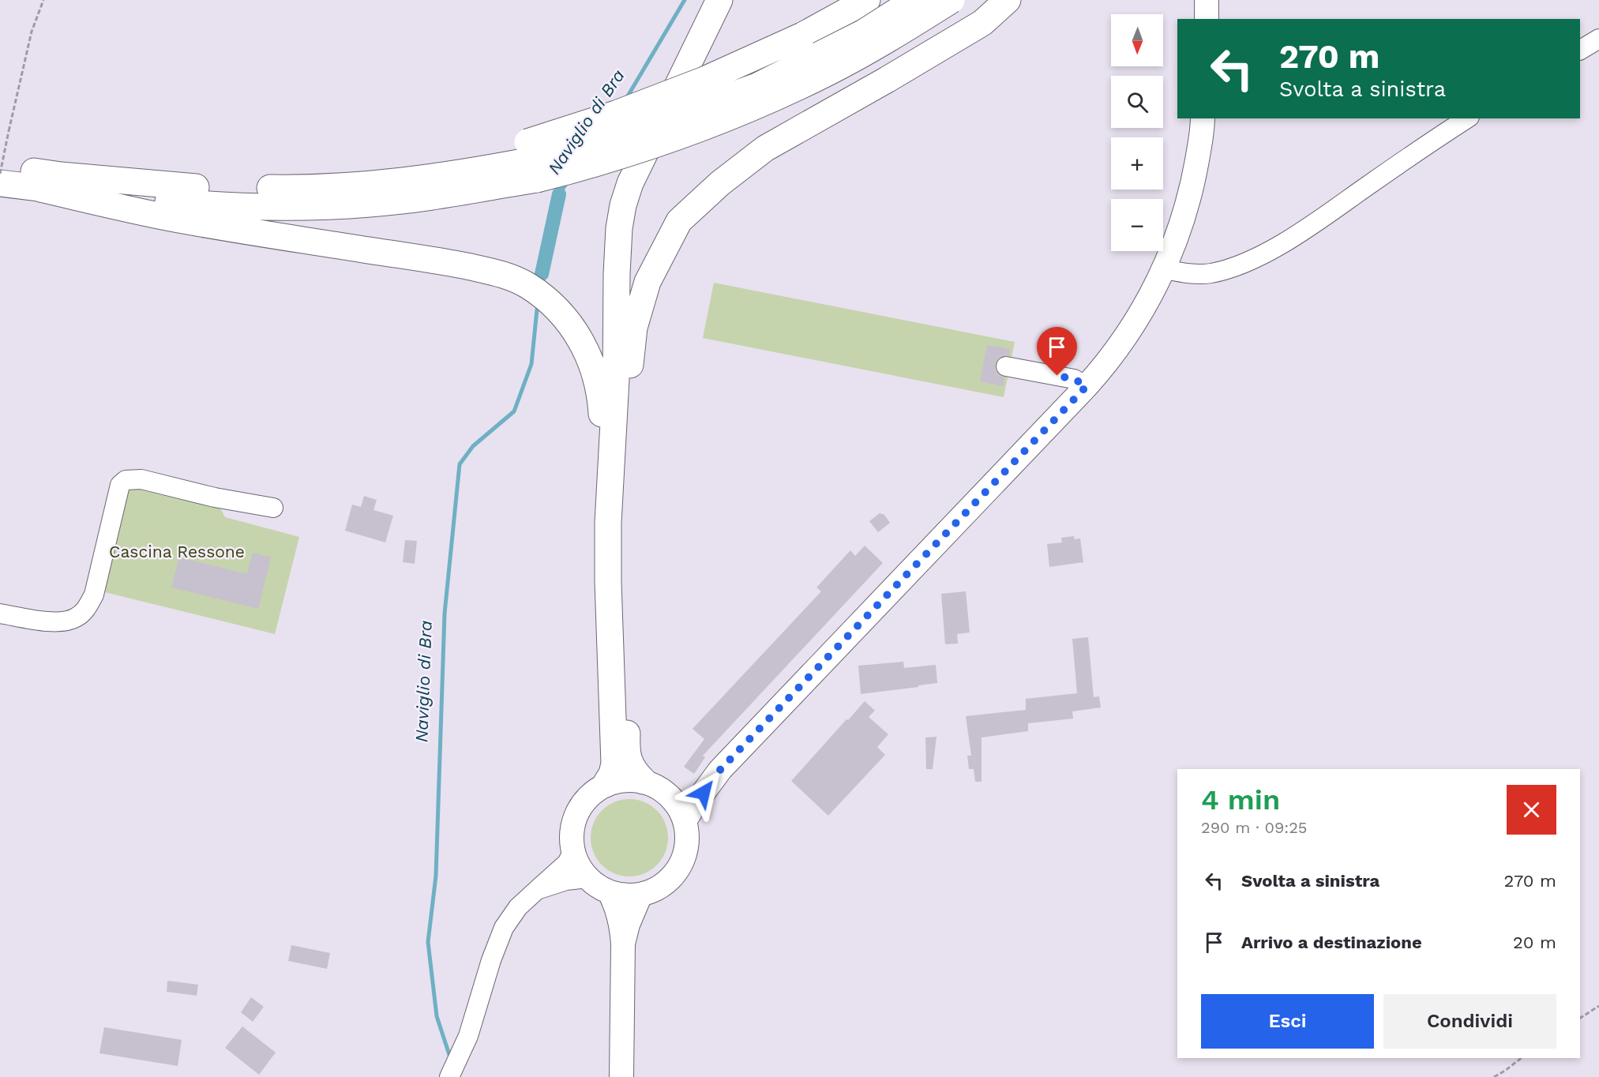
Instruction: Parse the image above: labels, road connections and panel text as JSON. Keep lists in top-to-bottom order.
{
  "water": ["Naviglio di Bra"],
  "parks": ["Cascina Ressone"],
  "north": "bottom",
  "page": {
    "map_buttons": ["+", "−"],
    "turn": ["270 m", "Svolta a sinistra"],
    "heading": ["4 min", "290 m · 09:25"],
    "list": [
      {
        "name": "Svolta a sinistra",
        "value": "270 m"
      },
      {
        "name": "Arrivo a destinazione",
        "value": "20 m"
      }
    ],
    "buttons": ["Esci", "Condividi"]
  }
}
